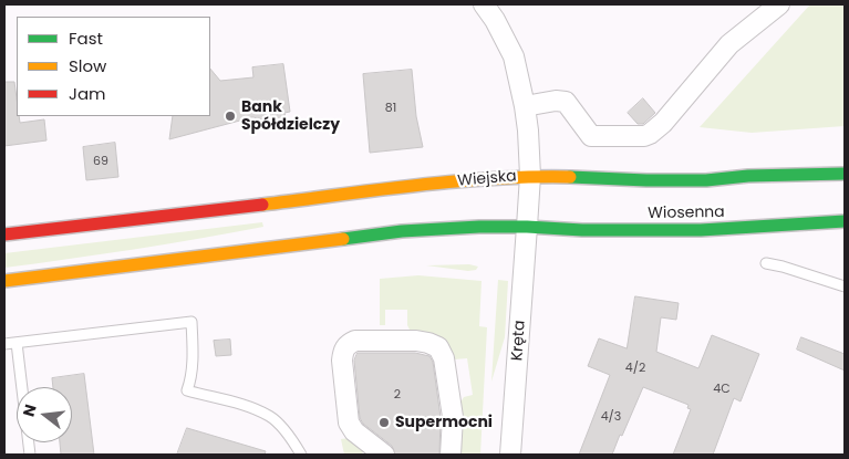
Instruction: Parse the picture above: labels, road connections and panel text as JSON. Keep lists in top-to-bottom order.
{
  "streets": {
    "main road": ["Wiejska", "Wiosenna"],
    "street": ["Kręta"]
  },
  "crossings": [
    ["Wiejska", "Wiosenna"],
    ["Wiejska", "Kręta"],
    ["Wiosenna", "Kręta"]
  ],
  "places": ["Bank Spółdzielczy", "Supermocni"],
  "house_numbers": [
    "81",
    "69",
    "4/2",
    "4C",
    "2",
    "4/3"
  ],
  "legend": ["Fast", "Slow", "Jam"],
  "north": "left"
}
